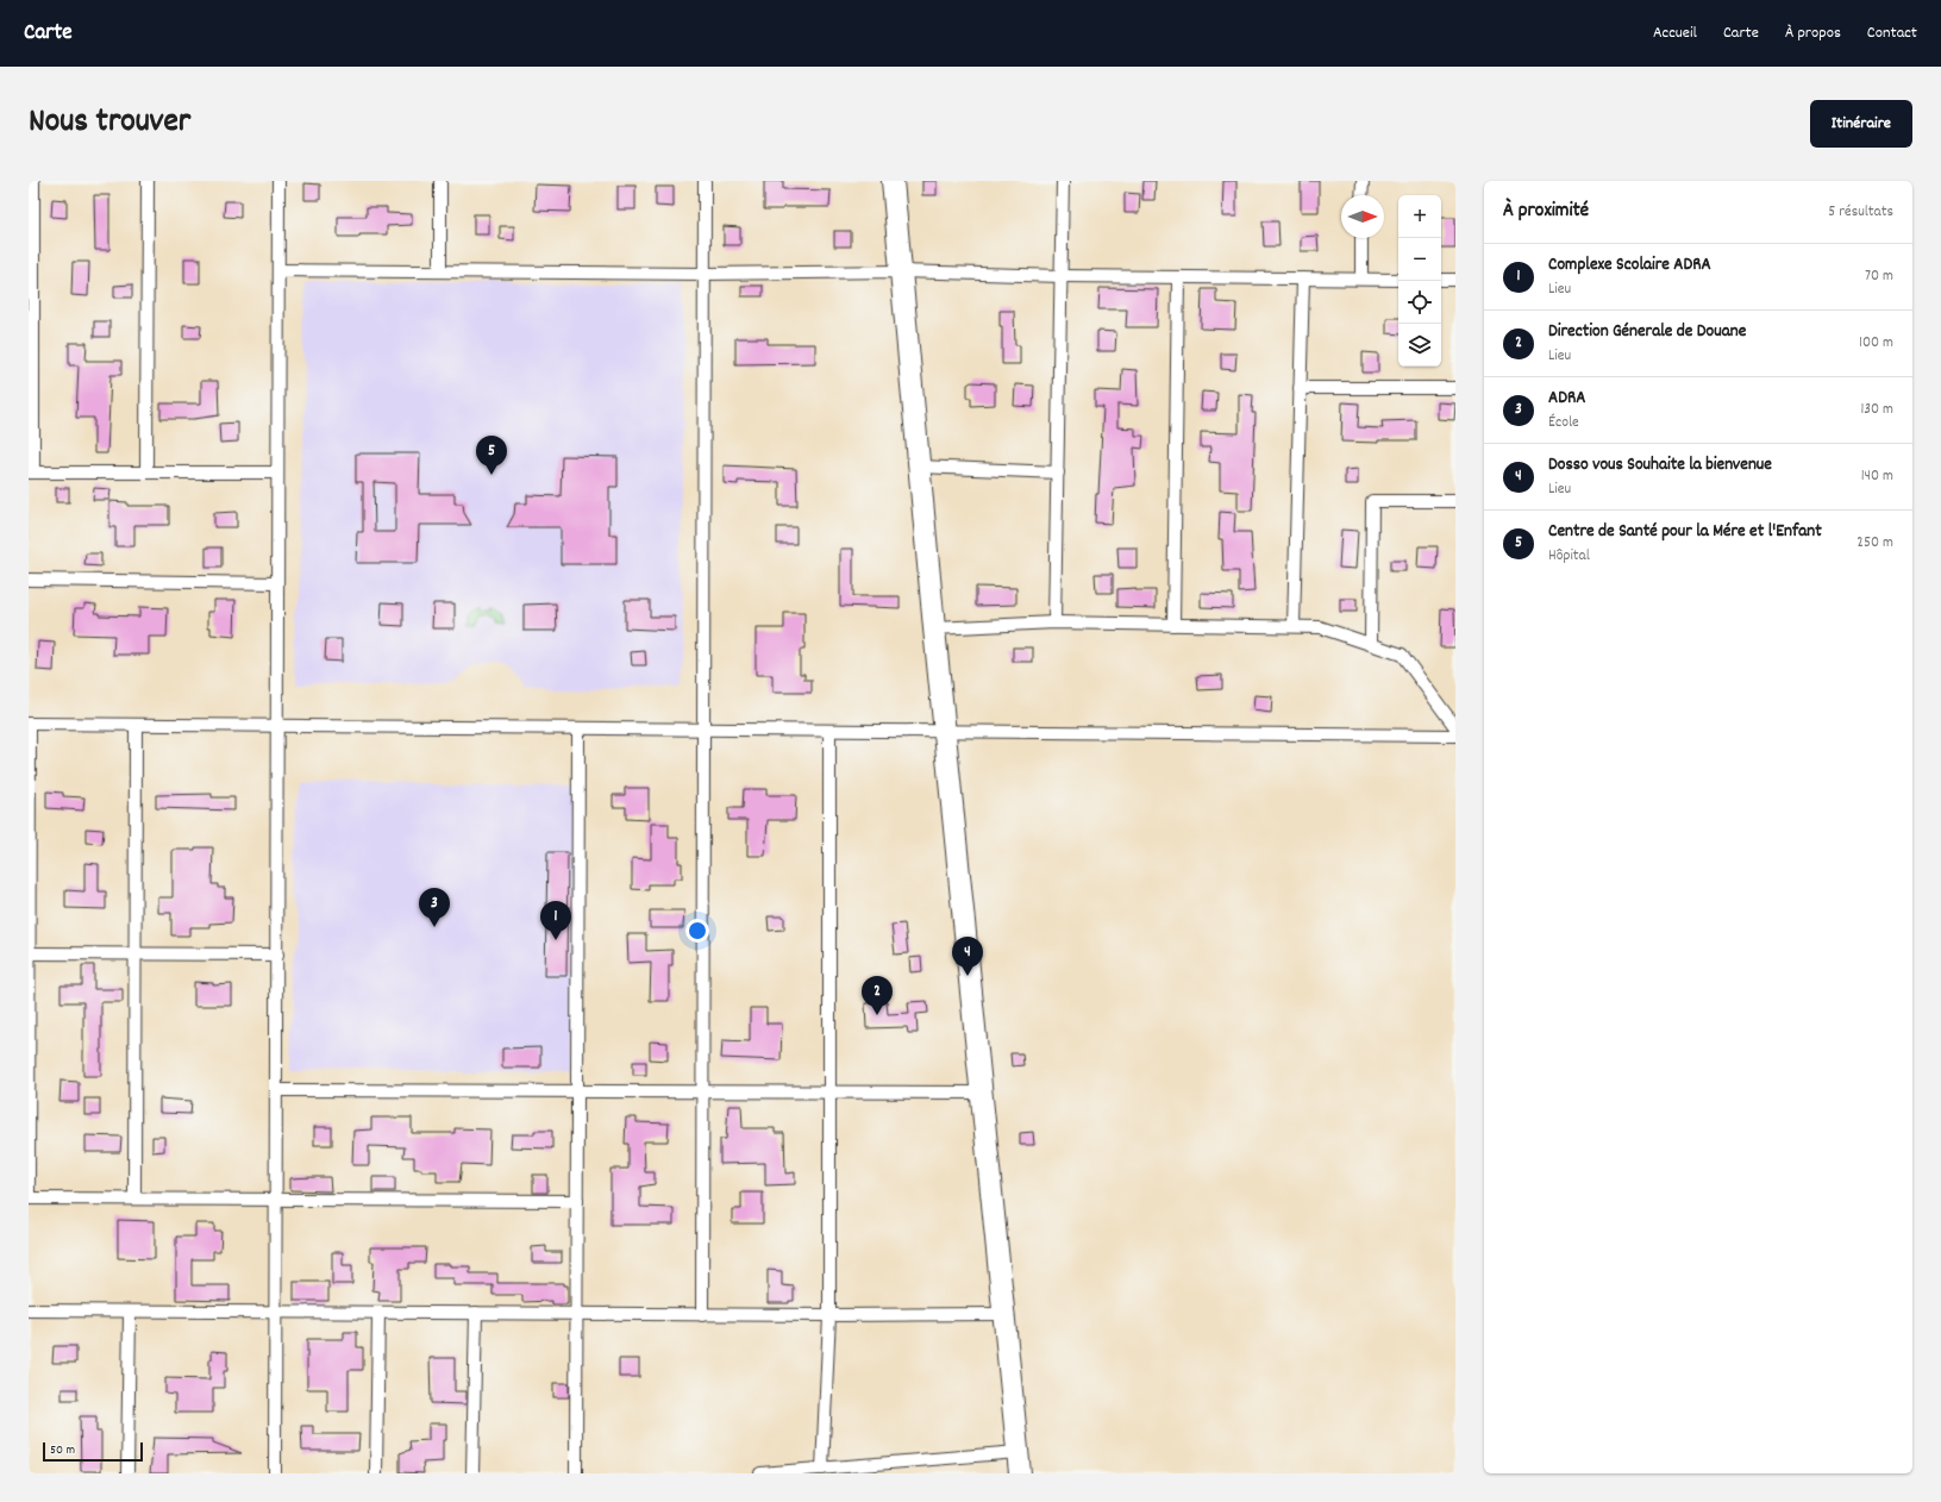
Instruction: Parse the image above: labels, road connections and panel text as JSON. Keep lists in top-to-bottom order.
{
  "scale_bar": "50 m",
  "north": "right",
  "page": {
    "header": "Carte",
    "nav": [
      "Accueil",
      "Carte",
      "À propos",
      "Contact"
    ],
    "title": "Nous trouver",
    "buttons": "Itinéraire",
    "heading": ["À proximité", "5 résultats"],
    "map_buttons": ["+", "−"],
    "list": [
      {
        "mark": "1",
        "name": "Complexe Scolaire ADRA",
        "note": "Lieu",
        "value": "70 m"
      },
      {
        "mark": "2",
        "name": "Direction Génerale de Douane",
        "note": "Lieu",
        "value": "100 m"
      },
      {
        "mark": "3",
        "name": "ADRA",
        "note": "École",
        "value": "130 m"
      },
      {
        "mark": "4",
        "name": "Dosso vous Souhaite la bienvenue",
        "note": "Lieu",
        "value": "140 m"
      },
      {
        "mark": "5",
        "name": "Centre de Santé pour la Mére et l'Enfant",
        "note": "Hôpital",
        "value": "250 m"
      }
    ],
    "pins": [
      "5",
      "3",
      "1",
      "4",
      "2"
    ],
    "scale": "50 m"
  }
}
